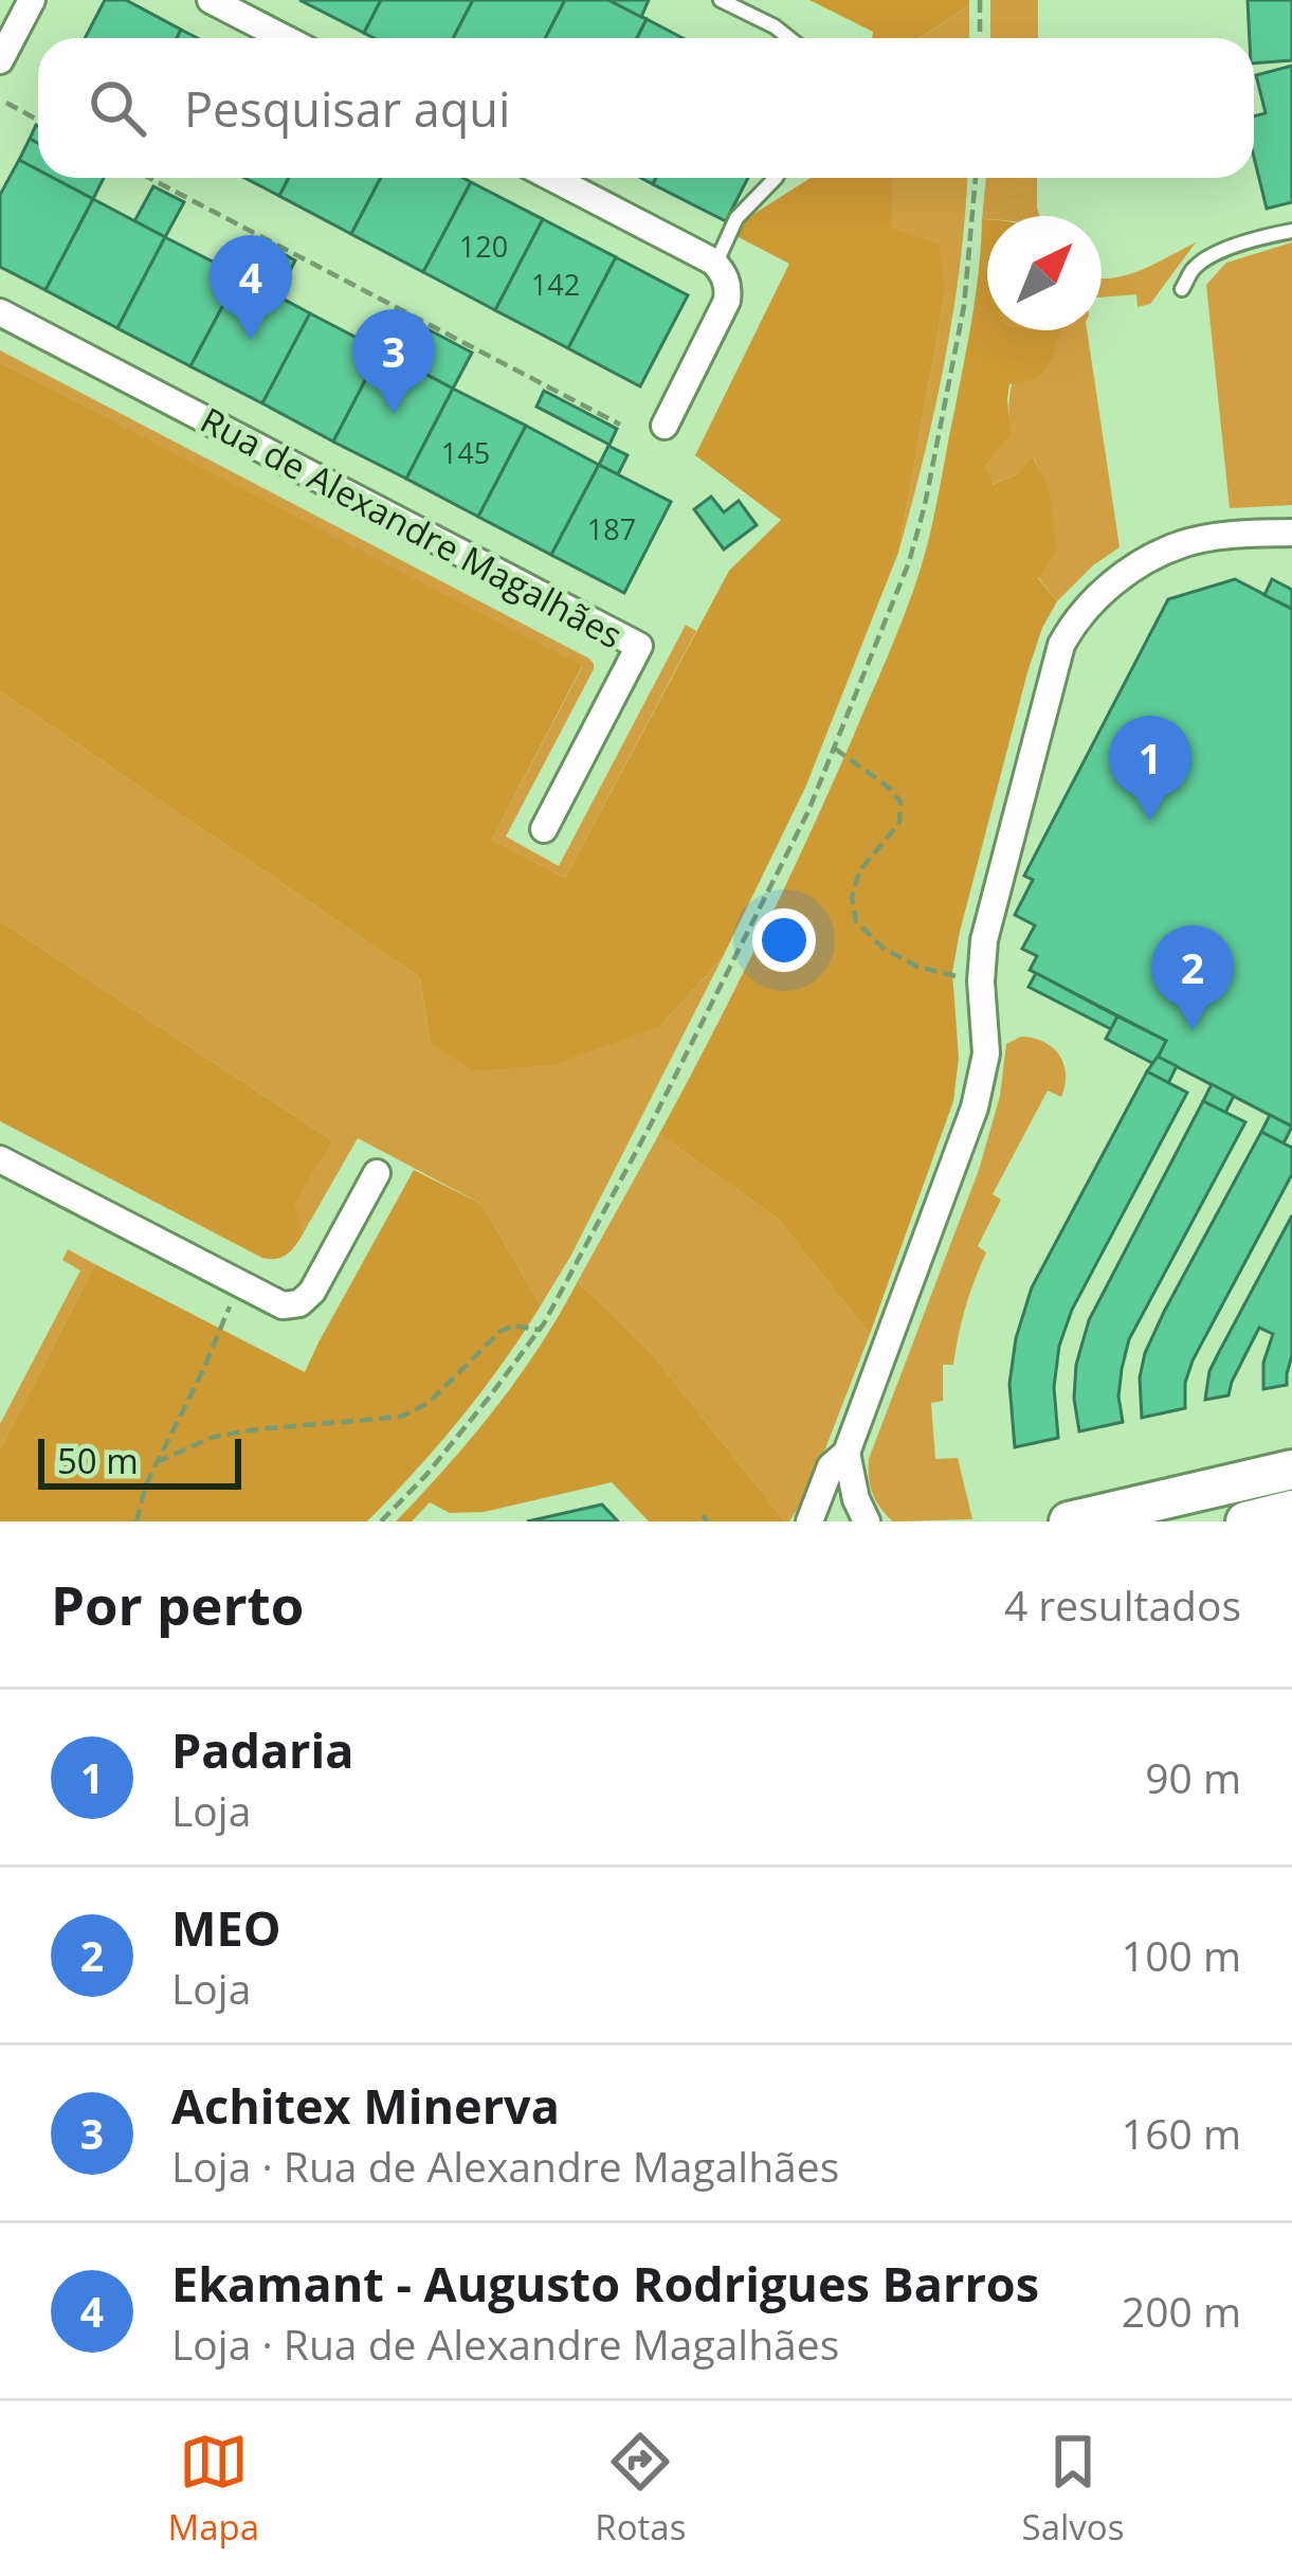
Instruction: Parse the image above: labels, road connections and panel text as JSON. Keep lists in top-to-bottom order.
{
  "streets": {
    "street": ["Rua de Alexandre Magalhães"]
  },
  "house_numbers": [
    "120",
    "142",
    "145",
    "187"
  ],
  "scale_bar": "50 m",
  "north": "top right",
  "page": {
    "search": "Pesquisar aqui",
    "pins": [
      "4",
      "3",
      "1",
      "2"
    ],
    "scale": "50 m",
    "heading": ["Por perto", "4 resultados"],
    "list": [
      {
        "mark": "1",
        "name": "Padaria",
        "note": "Loja",
        "value": "90 m"
      },
      {
        "mark": "2",
        "name": "MEO",
        "note": "Loja",
        "value": "100 m"
      },
      {
        "mark": "3",
        "name": "Achitex Minerva",
        "note": "Loja · Rua de Alexandre Magalhães",
        "value": "160 m"
      },
      {
        "mark": "4",
        "name": "Ekamant - Augusto Rodrigues Barros",
        "note": "Loja · Rua de Alexandre Magalhães",
        "value": "200 m"
      }
    ],
    "nav": ["Mapa", "Rotas", "Salvos"]
  }
}
